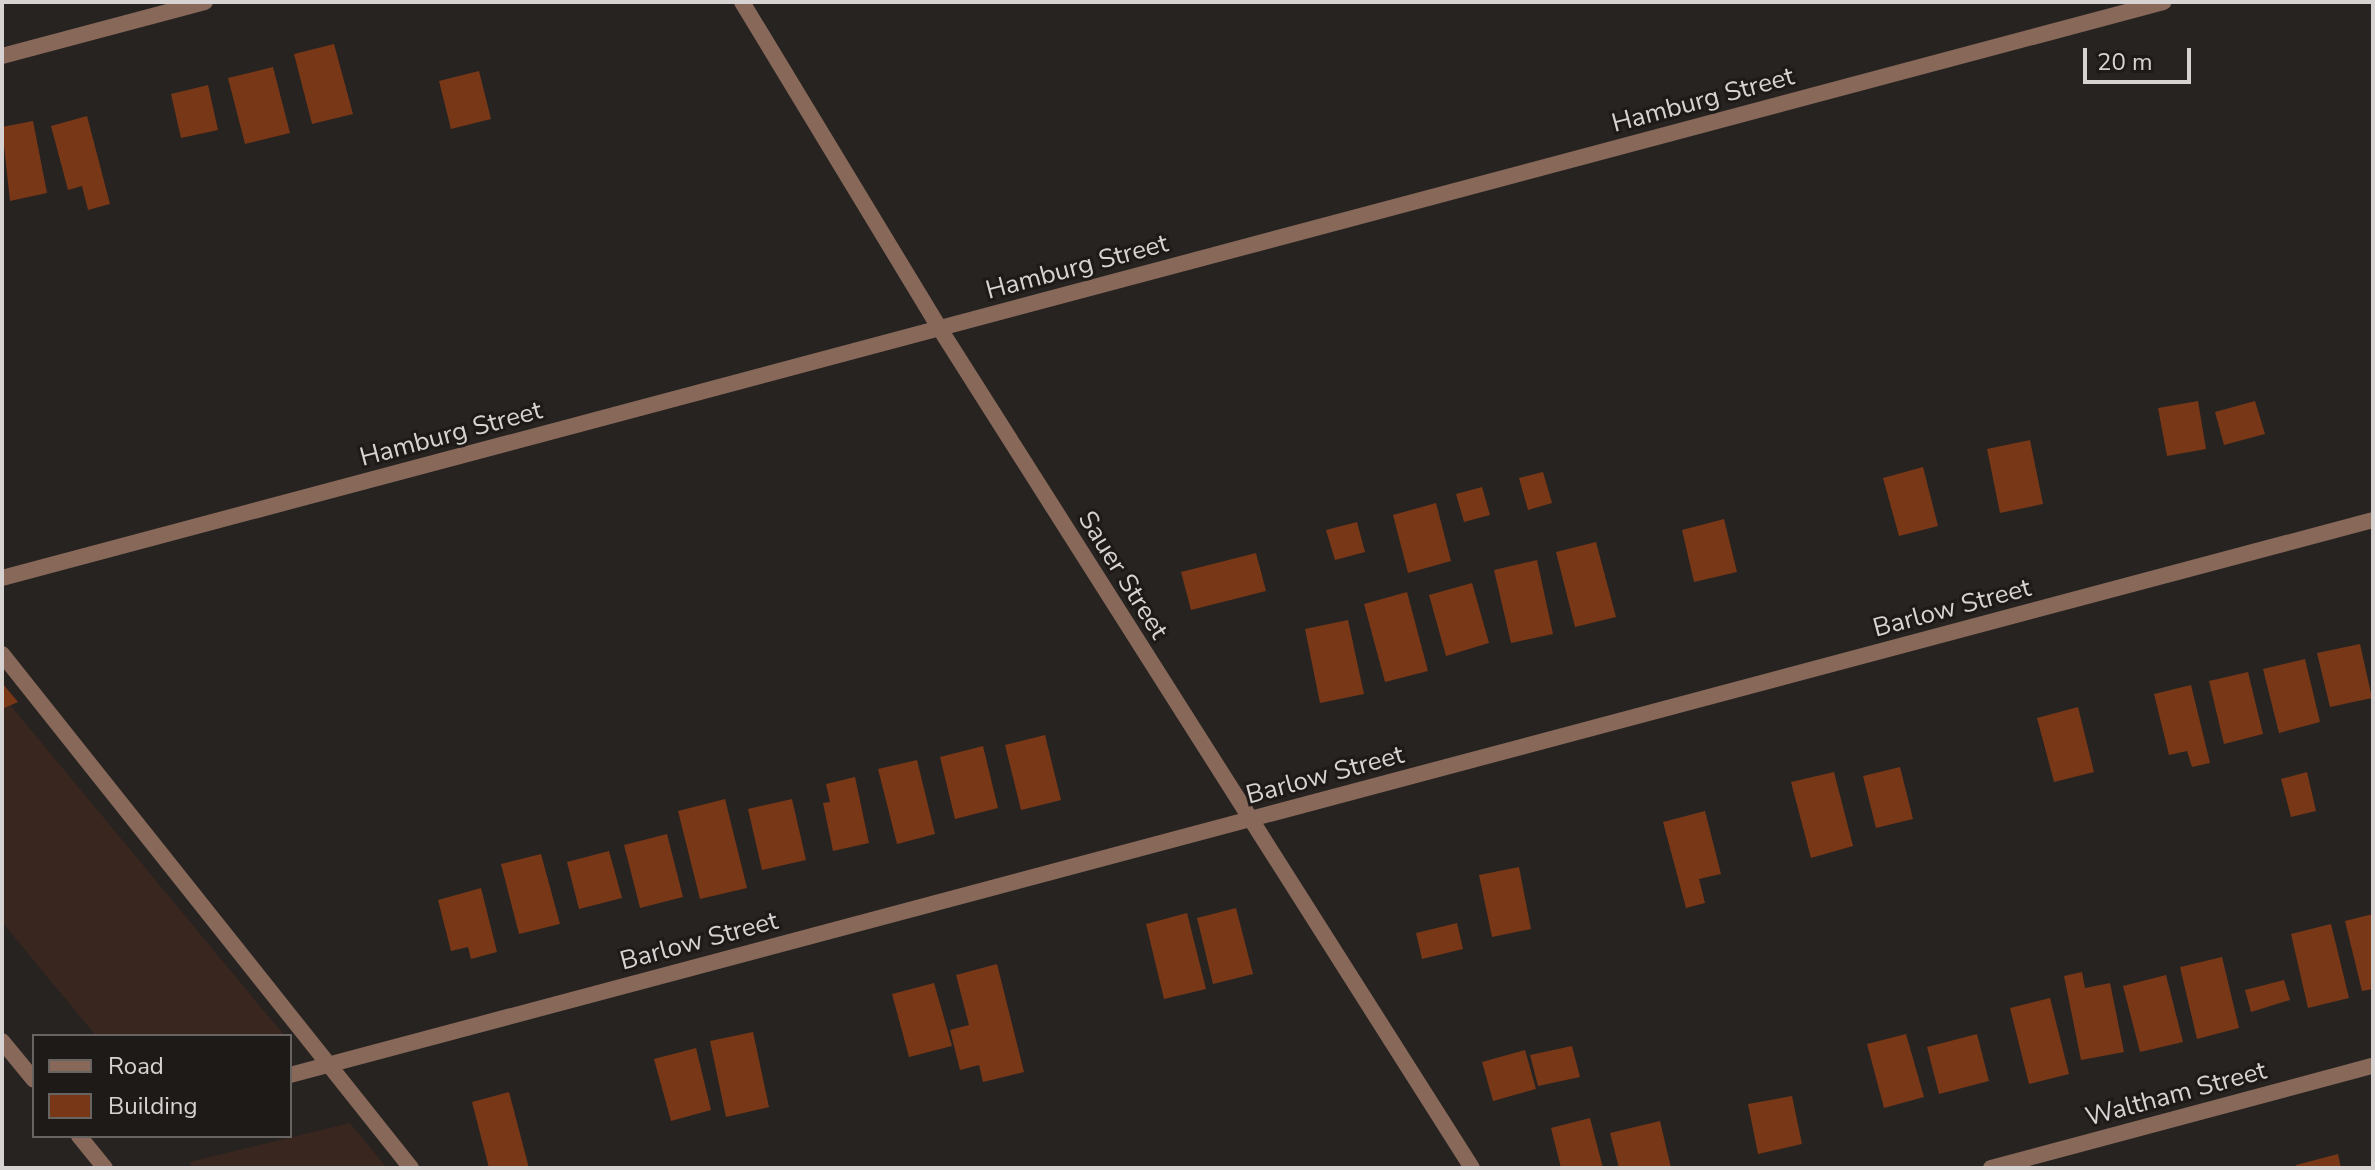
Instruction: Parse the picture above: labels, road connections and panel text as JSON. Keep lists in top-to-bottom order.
{
  "streets": {
    "street": [
      "Hamburg Street",
      "Sauer Street",
      "Barlow Street",
      "Waltham Street"
    ]
  },
  "crossings": [
    ["Hamburg Street", "Sauer Street"],
    ["Sauer Street", "Barlow Street"]
  ],
  "legend": ["Road", "Building"],
  "scale_bar": "20 m"
}
